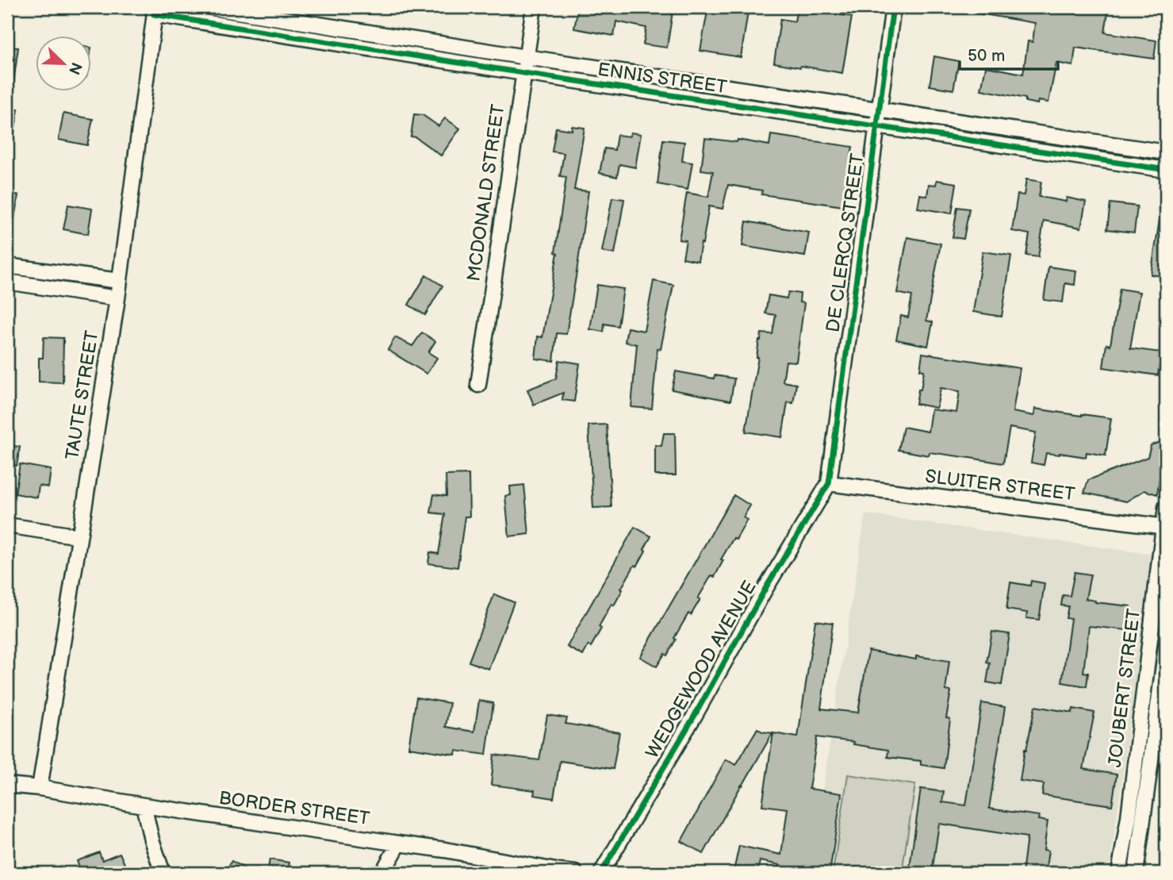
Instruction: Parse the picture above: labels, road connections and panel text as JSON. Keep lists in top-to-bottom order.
{
  "streets": {
    "street": [
      "ENNIS STREET",
      "MCDONALD STREET",
      "DE CLERCQ STREET",
      "TAUTE STREET",
      "SLUITER STREET",
      "WEDGEWOOD AVENUE",
      "JOUBERT STREET",
      "BORDER STREET"
    ]
  },
  "crossings": [
    ["ENNIS STREET", "MCDONALD STREET"],
    ["ENNIS STREET", "DE CLERCQ STREET"],
    ["ENNIS STREET", "TAUTE STREET"],
    ["DE CLERCQ STREET", "SLUITER STREET"],
    ["DE CLERCQ STREET", "WEDGEWOOD AVENUE"],
    ["TAUTE STREET", "BORDER STREET"],
    ["SLUITER STREET", "WEDGEWOOD AVENUE"],
    ["SLUITER STREET", "JOUBERT STREET"]
  ],
  "scale_bar": "50 m",
  "north": "bottom right"
}
